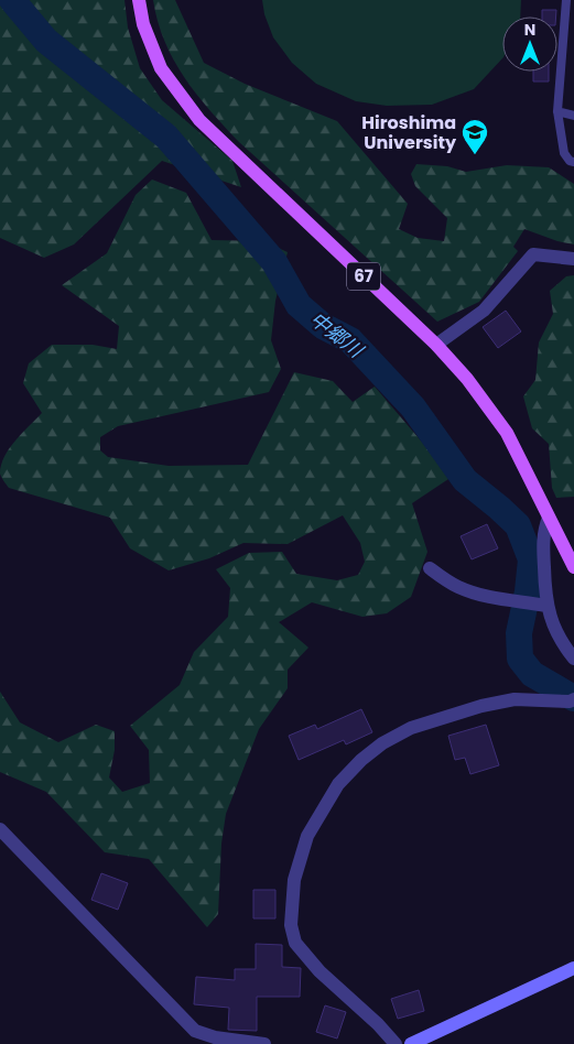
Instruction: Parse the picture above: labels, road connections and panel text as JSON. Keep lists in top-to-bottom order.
{
  "streets": {
    "main road": ["67"]
  },
  "water": ["中郷川"],
  "places": {
    "school or university": ["Hiroshima University"]
  },
  "north": "top"
}
